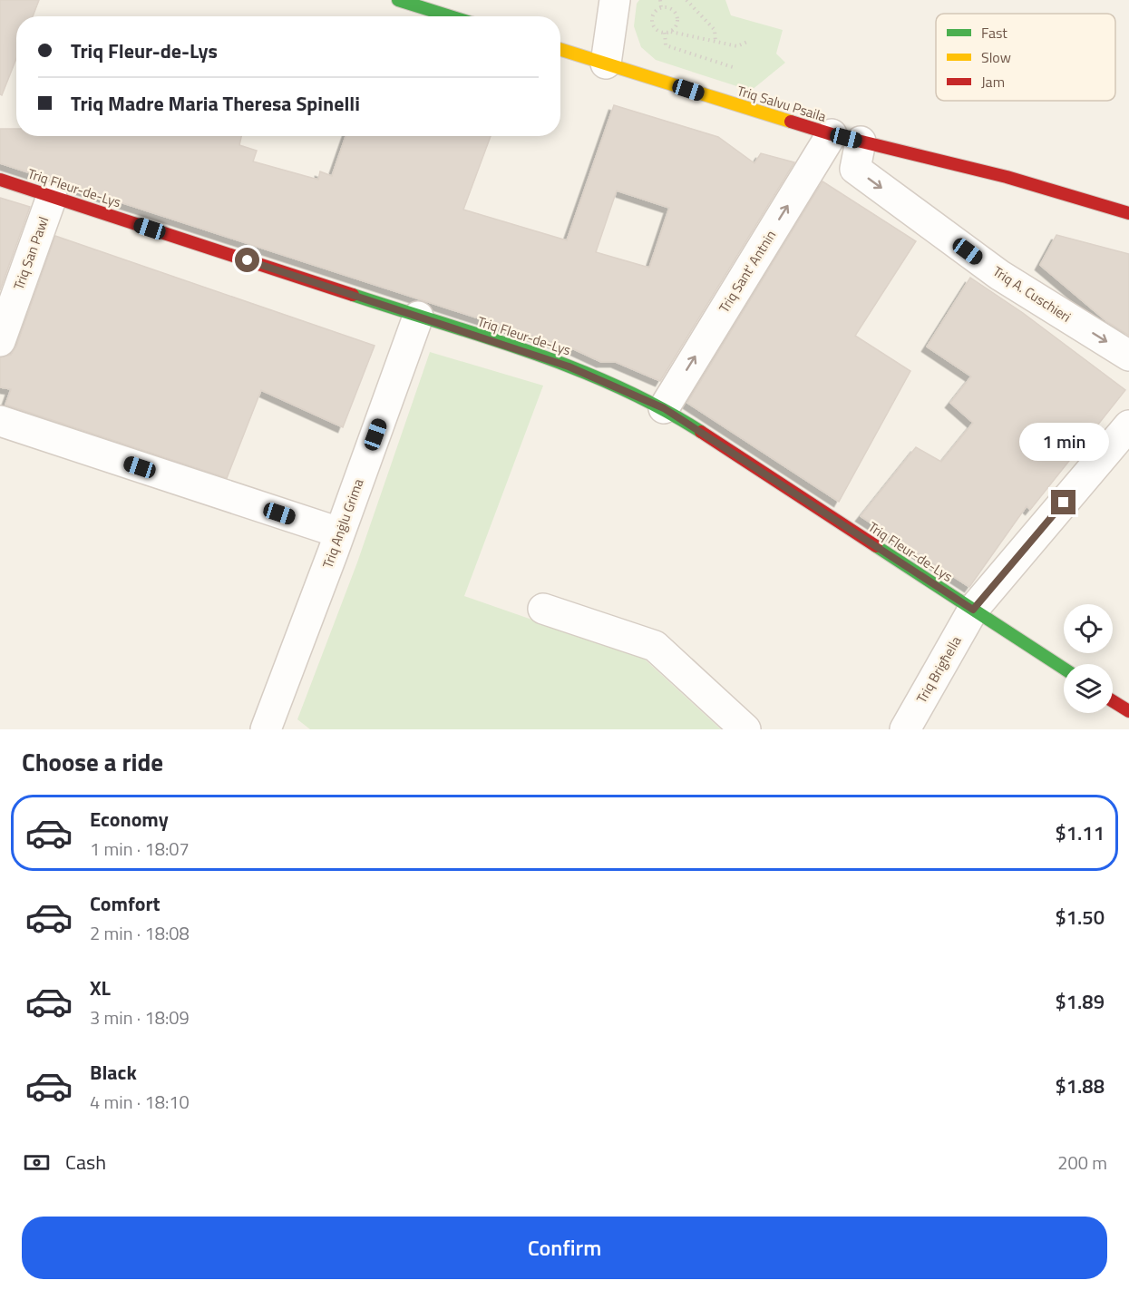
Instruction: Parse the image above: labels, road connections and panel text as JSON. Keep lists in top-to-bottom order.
{
  "streets": {
    "main road": ["Triq Salvu Psaila", "Triq Fleur-de-Lys"],
    "street": [
      "Triq San Pawl",
      "Triq Sant' Antnin",
      "Triq A. Cuschieri",
      "Triq Anġlu Grima",
      "Triq Brigħella"
    ]
  },
  "crossings": [
    ["Triq Salvu Psaila", "Triq Sant' Antnin"],
    ["Triq Salvu Psaila", "Triq A. Cuschieri"],
    ["Triq Fleur-de-Lys", "Triq San Pawl"],
    ["Triq Fleur-de-Lys", "Triq Sant' Antnin"],
    ["Triq Fleur-de-Lys", "Triq Anġlu Grima"],
    ["Triq Fleur-de-Lys", "Triq Brigħella"]
  ],
  "one_way": ["Triq Sant' Antnin", "Triq A. Cuschieri"],
  "legend": ["Fast", "Slow", "Jam"],
  "page": {
    "banner": ["Triq Fleur-de-Lys", "Triq Madre Maria Theresa Spinelli"],
    "bubble": "1 min",
    "heading": "Choose a ride",
    "list": [
      {
        "name": "Economy",
        "note": "1 min · 18:07",
        "value": "$1.11"
      },
      {
        "name": "Comfort",
        "note": "2 min · 18:08",
        "value": "$1.50"
      },
      {
        "name": "XL",
        "note": "3 min · 18:09",
        "value": "$1.89"
      },
      {
        "name": "Black",
        "note": "4 min · 18:10",
        "value": "$1.88"
      }
    ],
    "pay": ["Cash", "200 m"],
    "buttons": "Confirm"
  }
}
